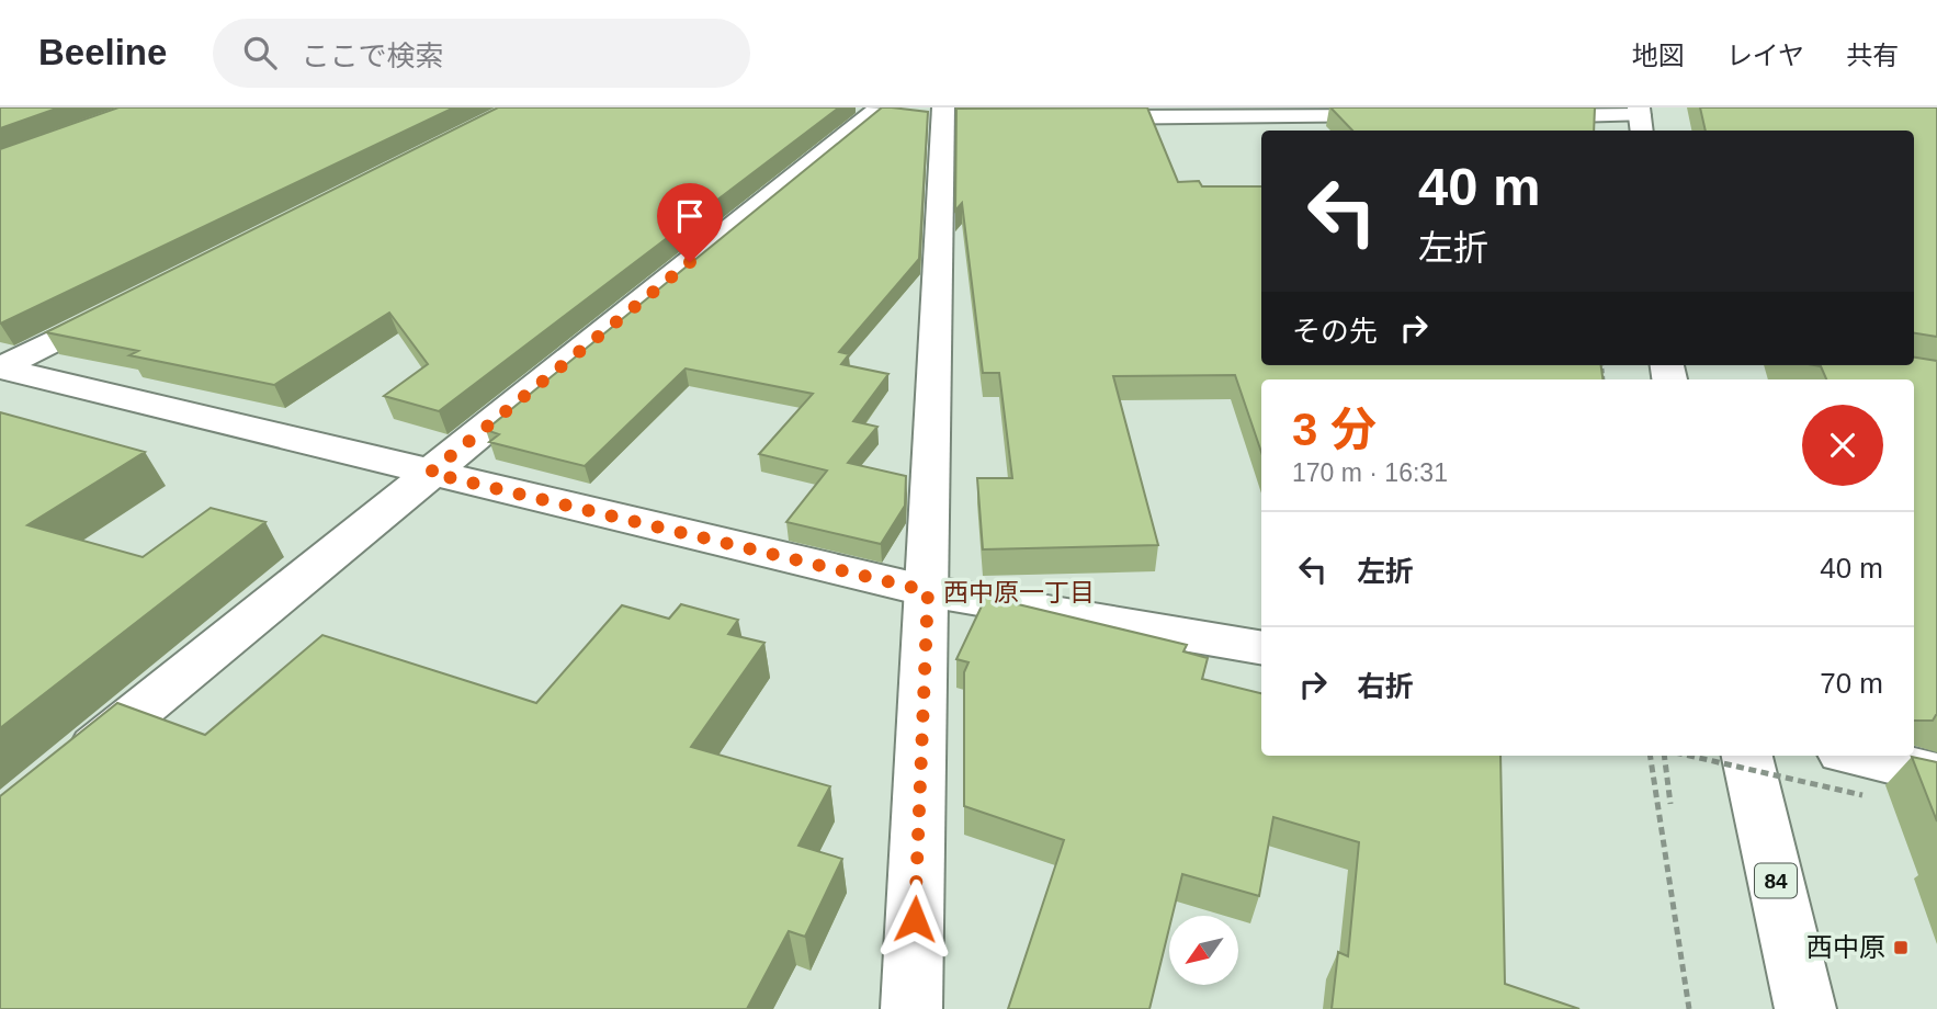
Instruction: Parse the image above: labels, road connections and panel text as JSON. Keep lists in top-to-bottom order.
{
  "streets": {
    "street": ["84"]
  },
  "districts": ["西中原一丁目"],
  "places": {
    "transit": ["西中原"]
  },
  "north": "bottom left",
  "page": {
    "header": "Beeline",
    "search": "ここで検索",
    "nav": ["地図", "レイヤ", "共有"],
    "turn": ["40 m", "左折"],
    "then": "その先",
    "heading": ["3 分", "170 m · 16:31"],
    "list": [
      {
        "name": "左折",
        "value": "40 m"
      },
      {
        "name": "右折",
        "value": "70 m"
      }
    ]
  }
}
